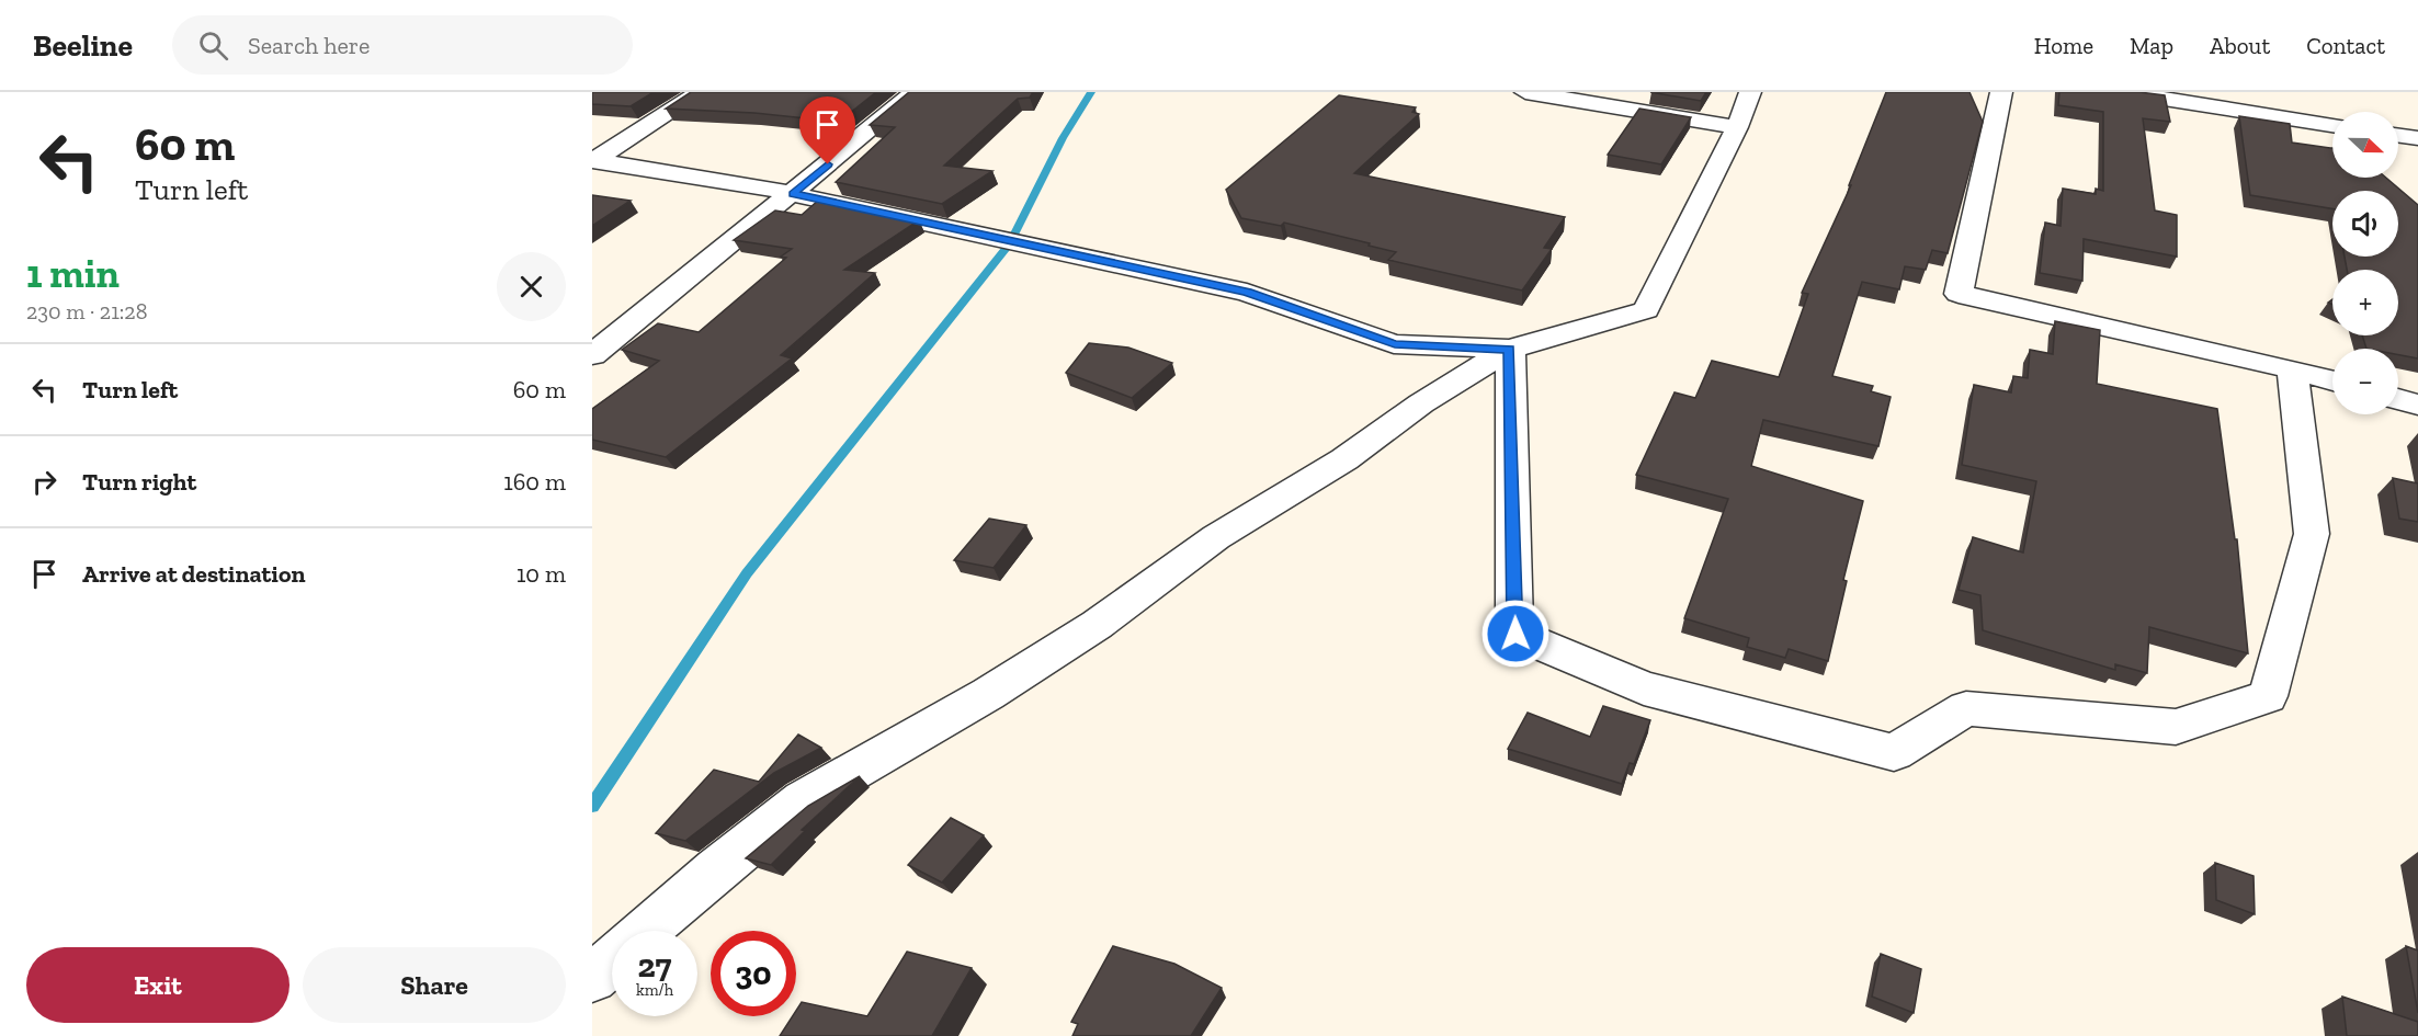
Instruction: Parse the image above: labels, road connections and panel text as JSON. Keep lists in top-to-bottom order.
{
  "north": "right",
  "page": {
    "header": "Beeline",
    "search": "Search here",
    "nav": [
      "Home",
      "Map",
      "About",
      "Contact"
    ],
    "turn": ["60 m", "Turn left"],
    "map_buttons": ["+", "−"],
    "heading": ["1 min", "230 m · 21:28"],
    "list": [
      {
        "name": "Turn left",
        "value": "60 m"
      },
      {
        "name": "Turn right",
        "value": "160 m"
      },
      {
        "name": "Arrive at destination",
        "value": "10 m"
      }
    ],
    "speed": "27 km/h",
    "limit": "30",
    "buttons": ["Exit", "Share"]
  }
}
